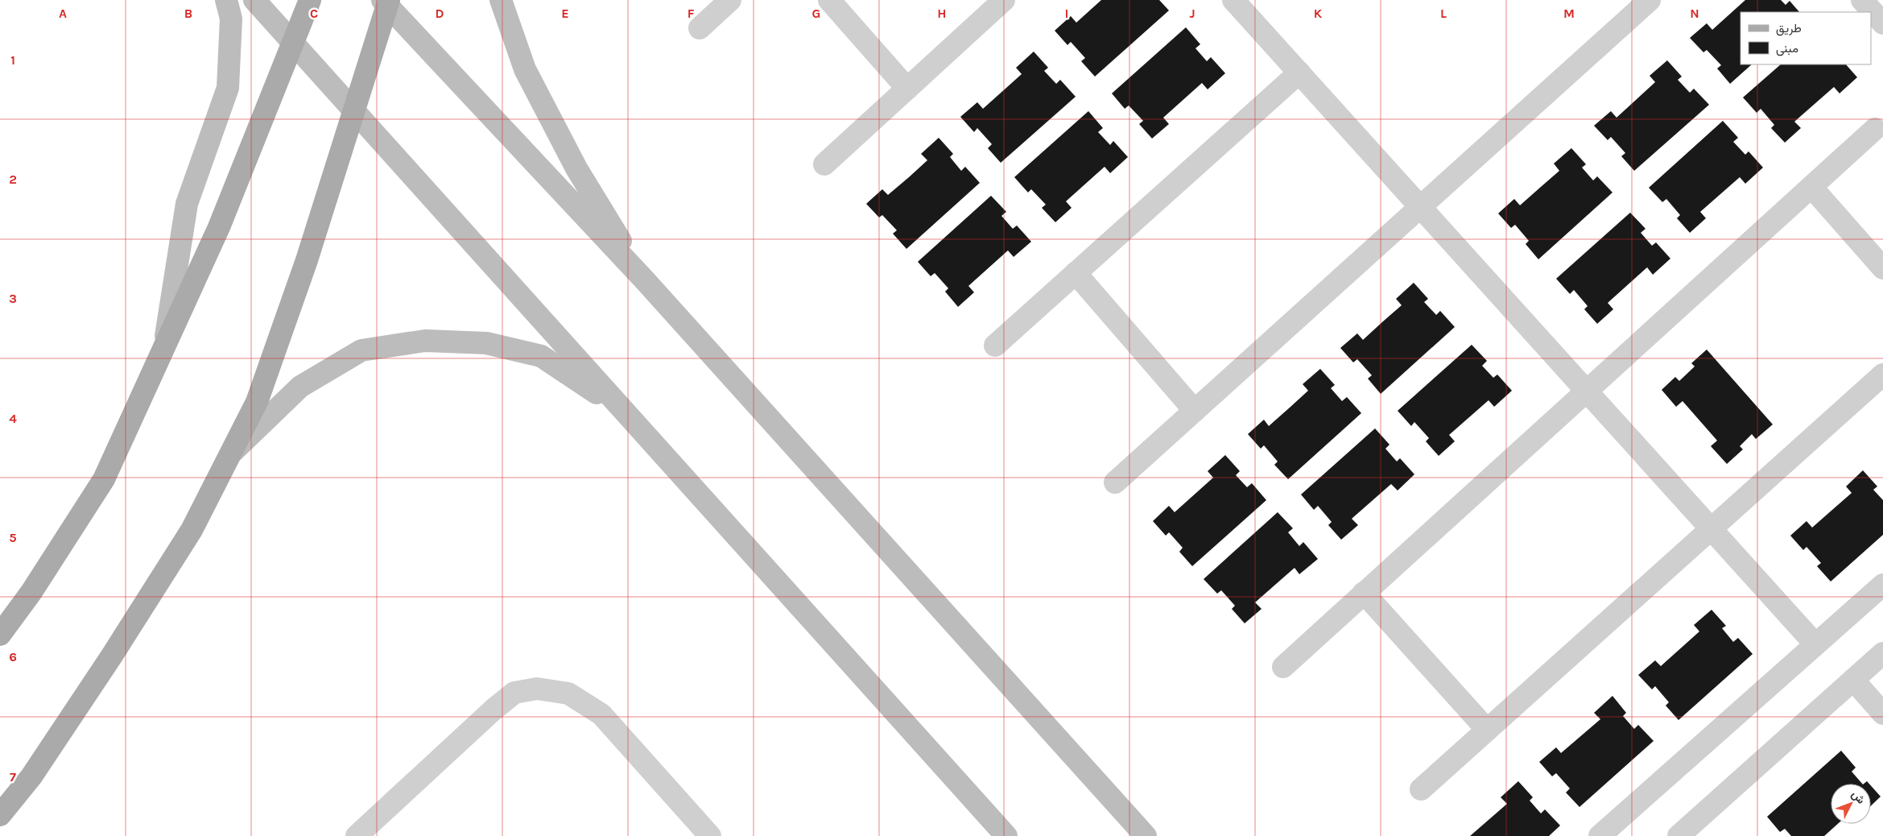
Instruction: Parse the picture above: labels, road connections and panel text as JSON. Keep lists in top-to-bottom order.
{
  "legend": ["طريق", "مبنى"],
  "north": "top right",
  "grid": {
    "columns": [
      "A",
      "B",
      "C",
      "D",
      "E",
      "F",
      "G",
      "H",
      "I",
      "J",
      "K",
      "L",
      "M",
      "N"
    ],
    "rows": [
      "1",
      "2",
      "3",
      "4",
      "5",
      "6",
      "7"
    ]
  }
}
